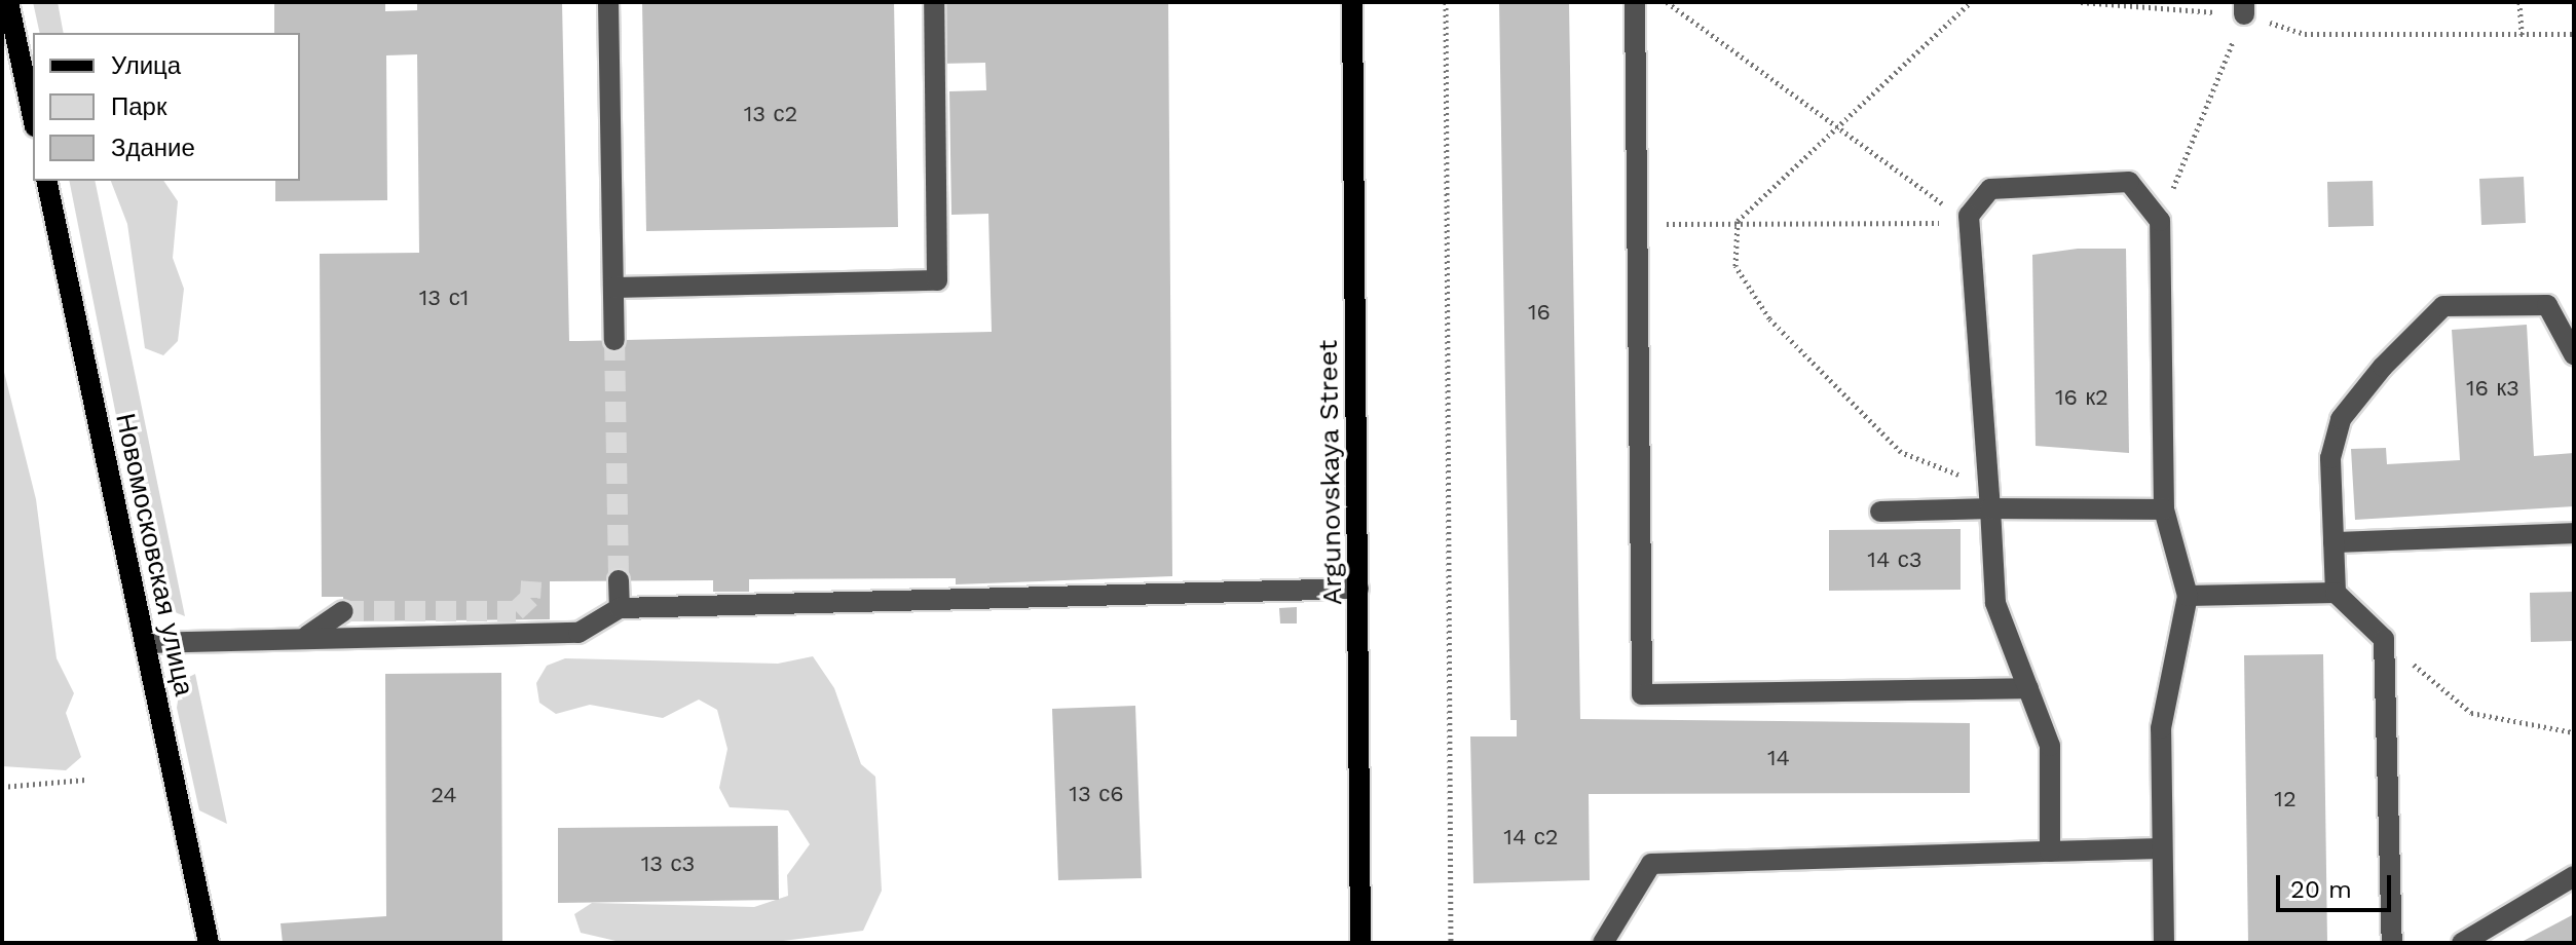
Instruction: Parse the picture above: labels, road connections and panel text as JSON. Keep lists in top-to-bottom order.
{
  "streets": {
    "main road": ["Argunovskaya Street", "Новомосковская улица"]
  },
  "house_numbers": [
    "13 с2",
    "13 с1",
    "16",
    "16 к3",
    "16 к2",
    "14 с3",
    "14",
    "13 с6",
    "24",
    "12",
    "14 с2",
    "13 с3"
  ],
  "legend": ["Улица", "Парк", "Здание"],
  "scale_bar": "20 m"
}
